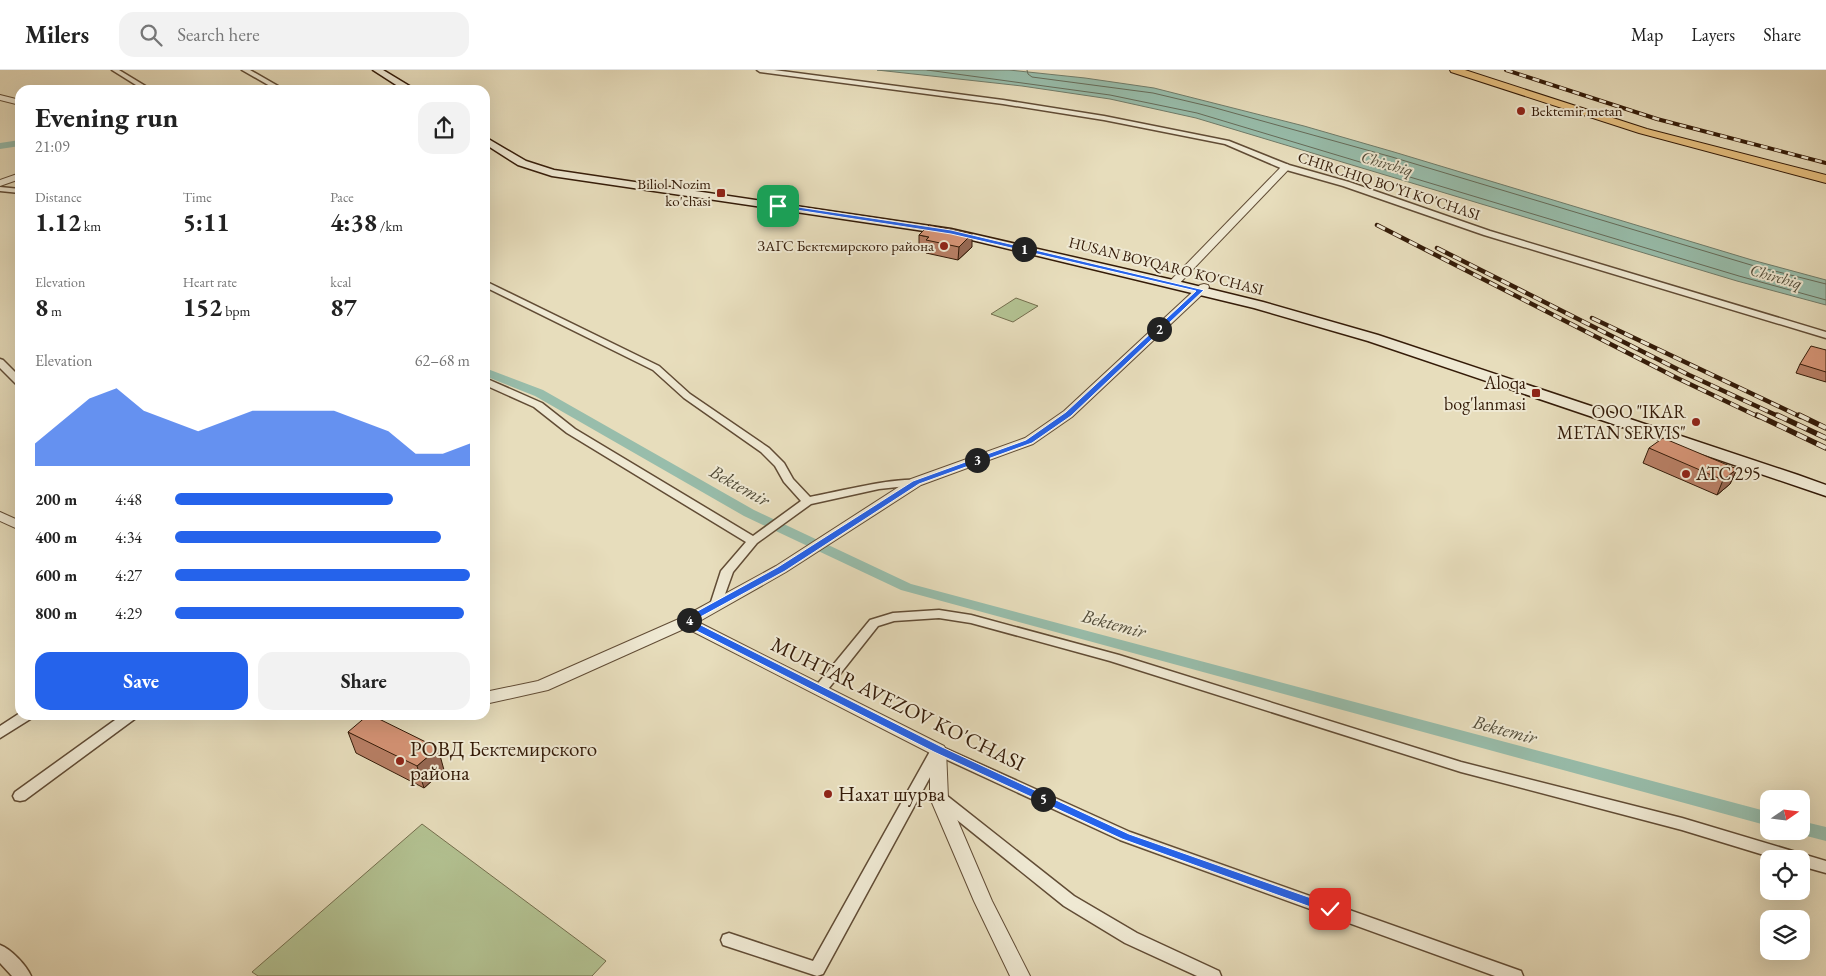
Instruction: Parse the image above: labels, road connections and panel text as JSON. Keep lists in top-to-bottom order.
{
  "streets": {
    "main road": ["HUSAN BOYQARO KO'CHASI"],
    "street": ["CHIRCHIQ BO'YI KO'CHASI", "MUHTAR AVEZOV KO'CHASI"]
  },
  "water": ["Chirchiq", "Bektemir"],
  "places": {
    "other": [
      "Bektemir metan",
      "ЗАГС Бектемирского района",
      "OOO \"IKAR METAN SERVIS\"",
      "ATC 295",
      "РОВД Бектемирского района",
      "Нахат шурва"
    ],
    "transit": ["Biliol Nozim ko'chasi", "Aloqa bog'lanmasi"]
  },
  "north": "right",
  "page": {
    "header": "Milers",
    "search": "Search here",
    "nav": ["Map", "Layers", "Share"],
    "heading": ["Evening run", "21:09"],
    "stats": [
      ["Distance", "1.12 km"],
      ["Time", "5:11"],
      ["Pace", "4:38 /km"],
      ["Elevation", "8 m"],
      ["Heart rate", "152 bpm"],
      ["kcal", "87"]
    ],
    "pins": [
      "1",
      "2",
      "3",
      "4",
      "5"
    ],
    "chart": ["Elevation", "62–68 m"],
    "list": [
      {
        "name": "200 m",
        "note": "4:48"
      },
      {
        "name": "400 m",
        "note": "4:34"
      },
      {
        "name": "600 m",
        "note": "4:27"
      },
      {
        "name": "800 m",
        "note": "4:29"
      }
    ],
    "buttons": ["Save", "Share"]
  }
}
